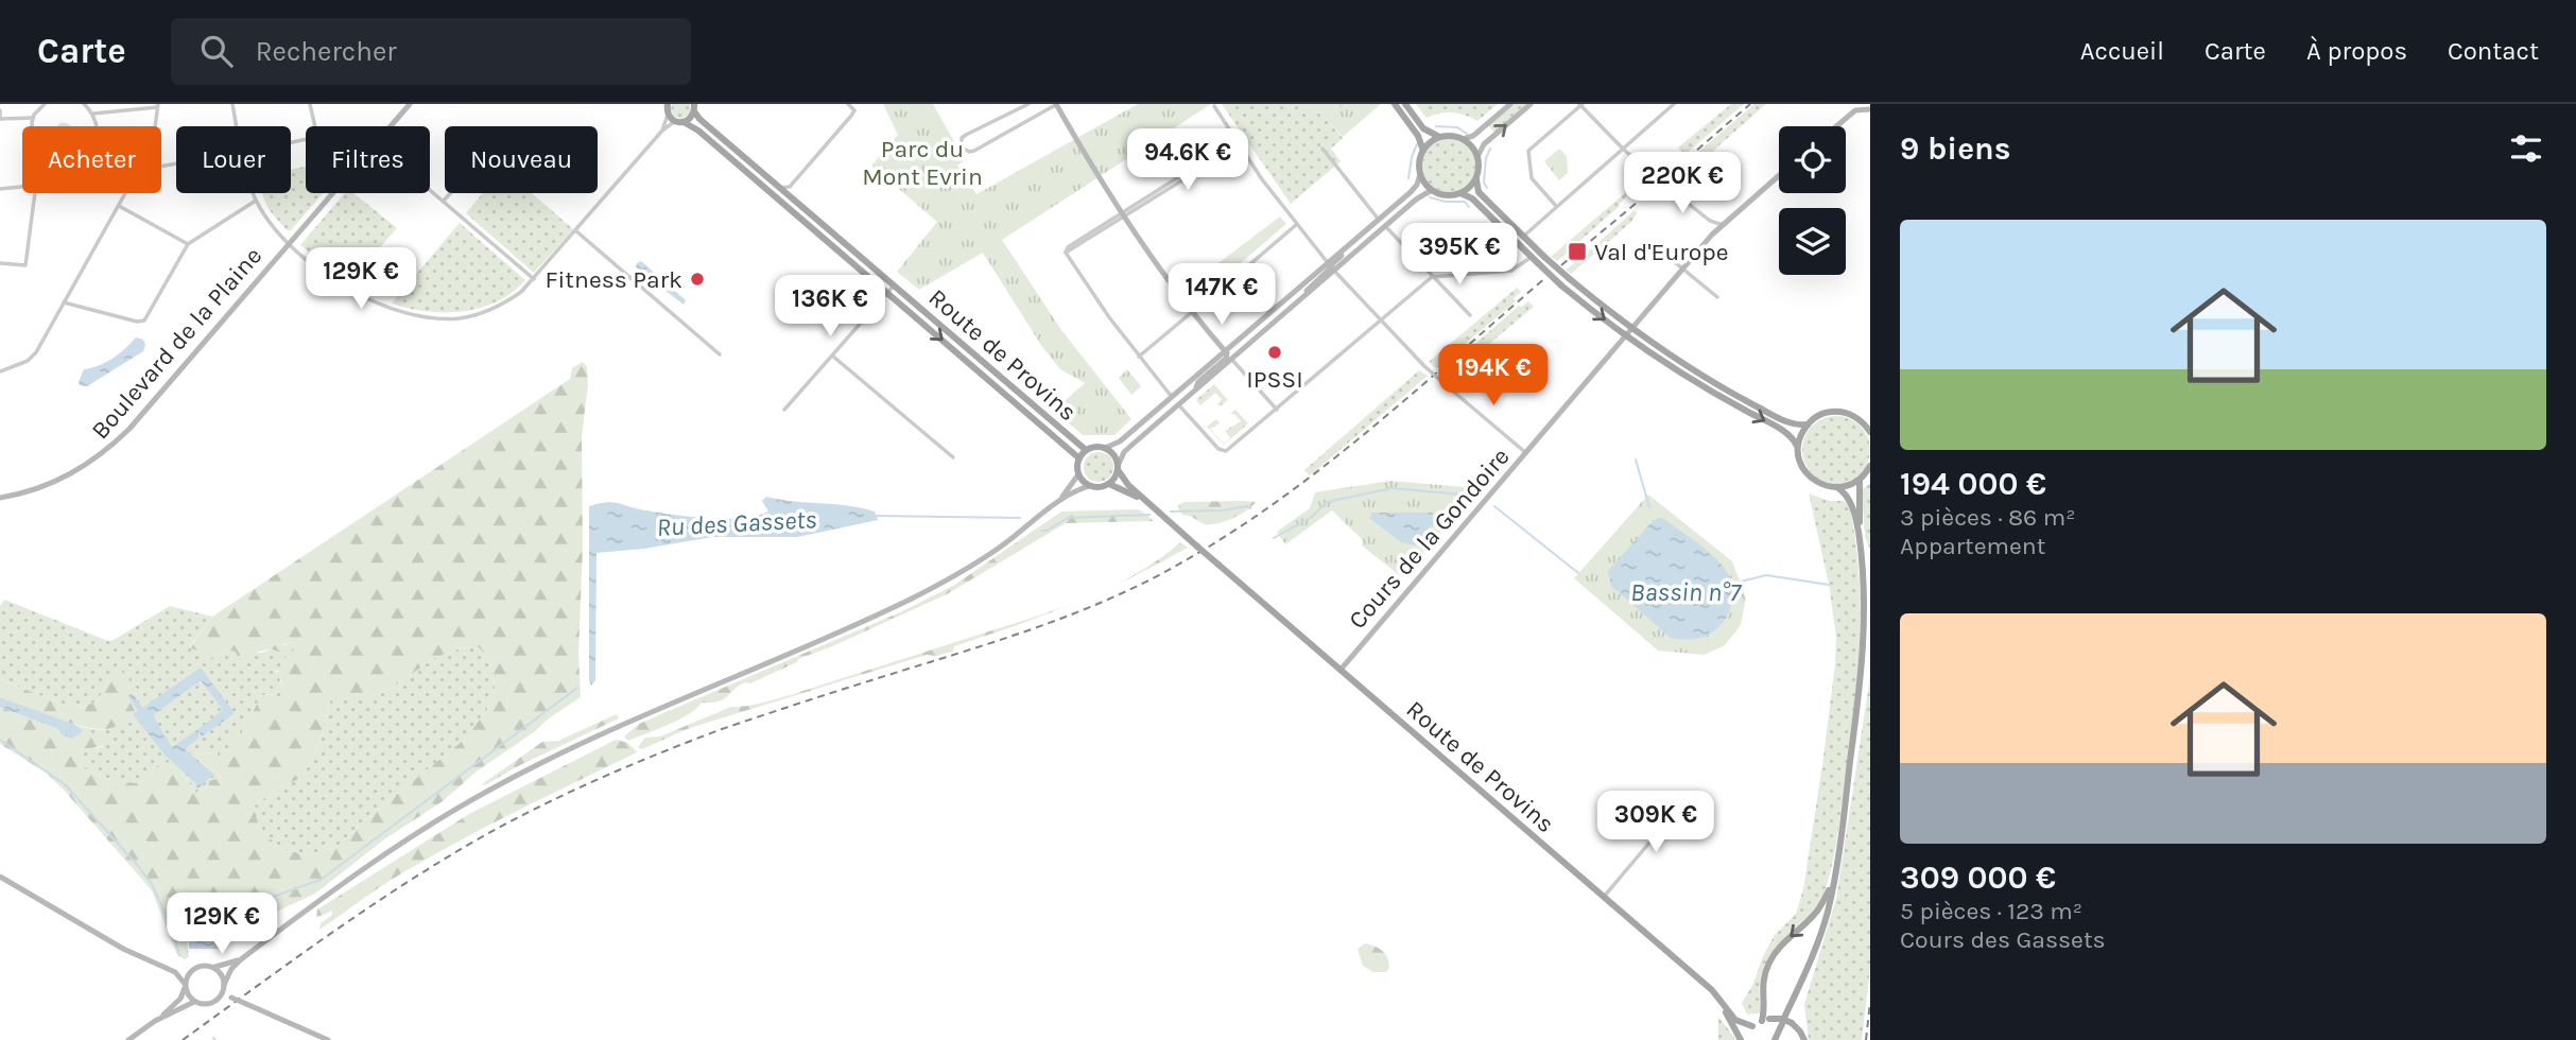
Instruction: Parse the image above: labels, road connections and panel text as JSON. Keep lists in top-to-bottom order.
{
  "streets": {
    "main road": ["Boulevard de la Plaine", "Route de Provins", "Cours de la Gondoire"]
  },
  "crossings": [
    ["Route de Provins", "Cours de la Gondoire"]
  ],
  "water": ["Ru des Gassets", "Bassin n°7"],
  "parks": ["Parc du Mont Evrin"],
  "places": {
    "transit": ["Val d'Europe"],
    "other": ["Fitness Park", "IPSSI"]
  },
  "page": {
    "header": "Carte",
    "search": "Rechercher",
    "nav": [
      "Accueil",
      "Carte",
      "À propos",
      "Contact"
    ],
    "heading": "9 biens",
    "chip": [
      "Acheter",
      "Louer",
      "Filtres",
      "Nouveau"
    ],
    "price": [
      "94.6K €",
      "220K €",
      "395K €",
      "129K €",
      "147K €",
      "136K €",
      "194K €",
      "309K €",
      "129K €"
    ],
    "list": [
      {
        "name": "194 000 €",
        "note": "3 pièces · 86 m² · Appartement"
      },
      {
        "name": "309 000 €",
        "note": "5 pièces · 123 m² · Cours des Gassets"
      }
    ]
  }
}
